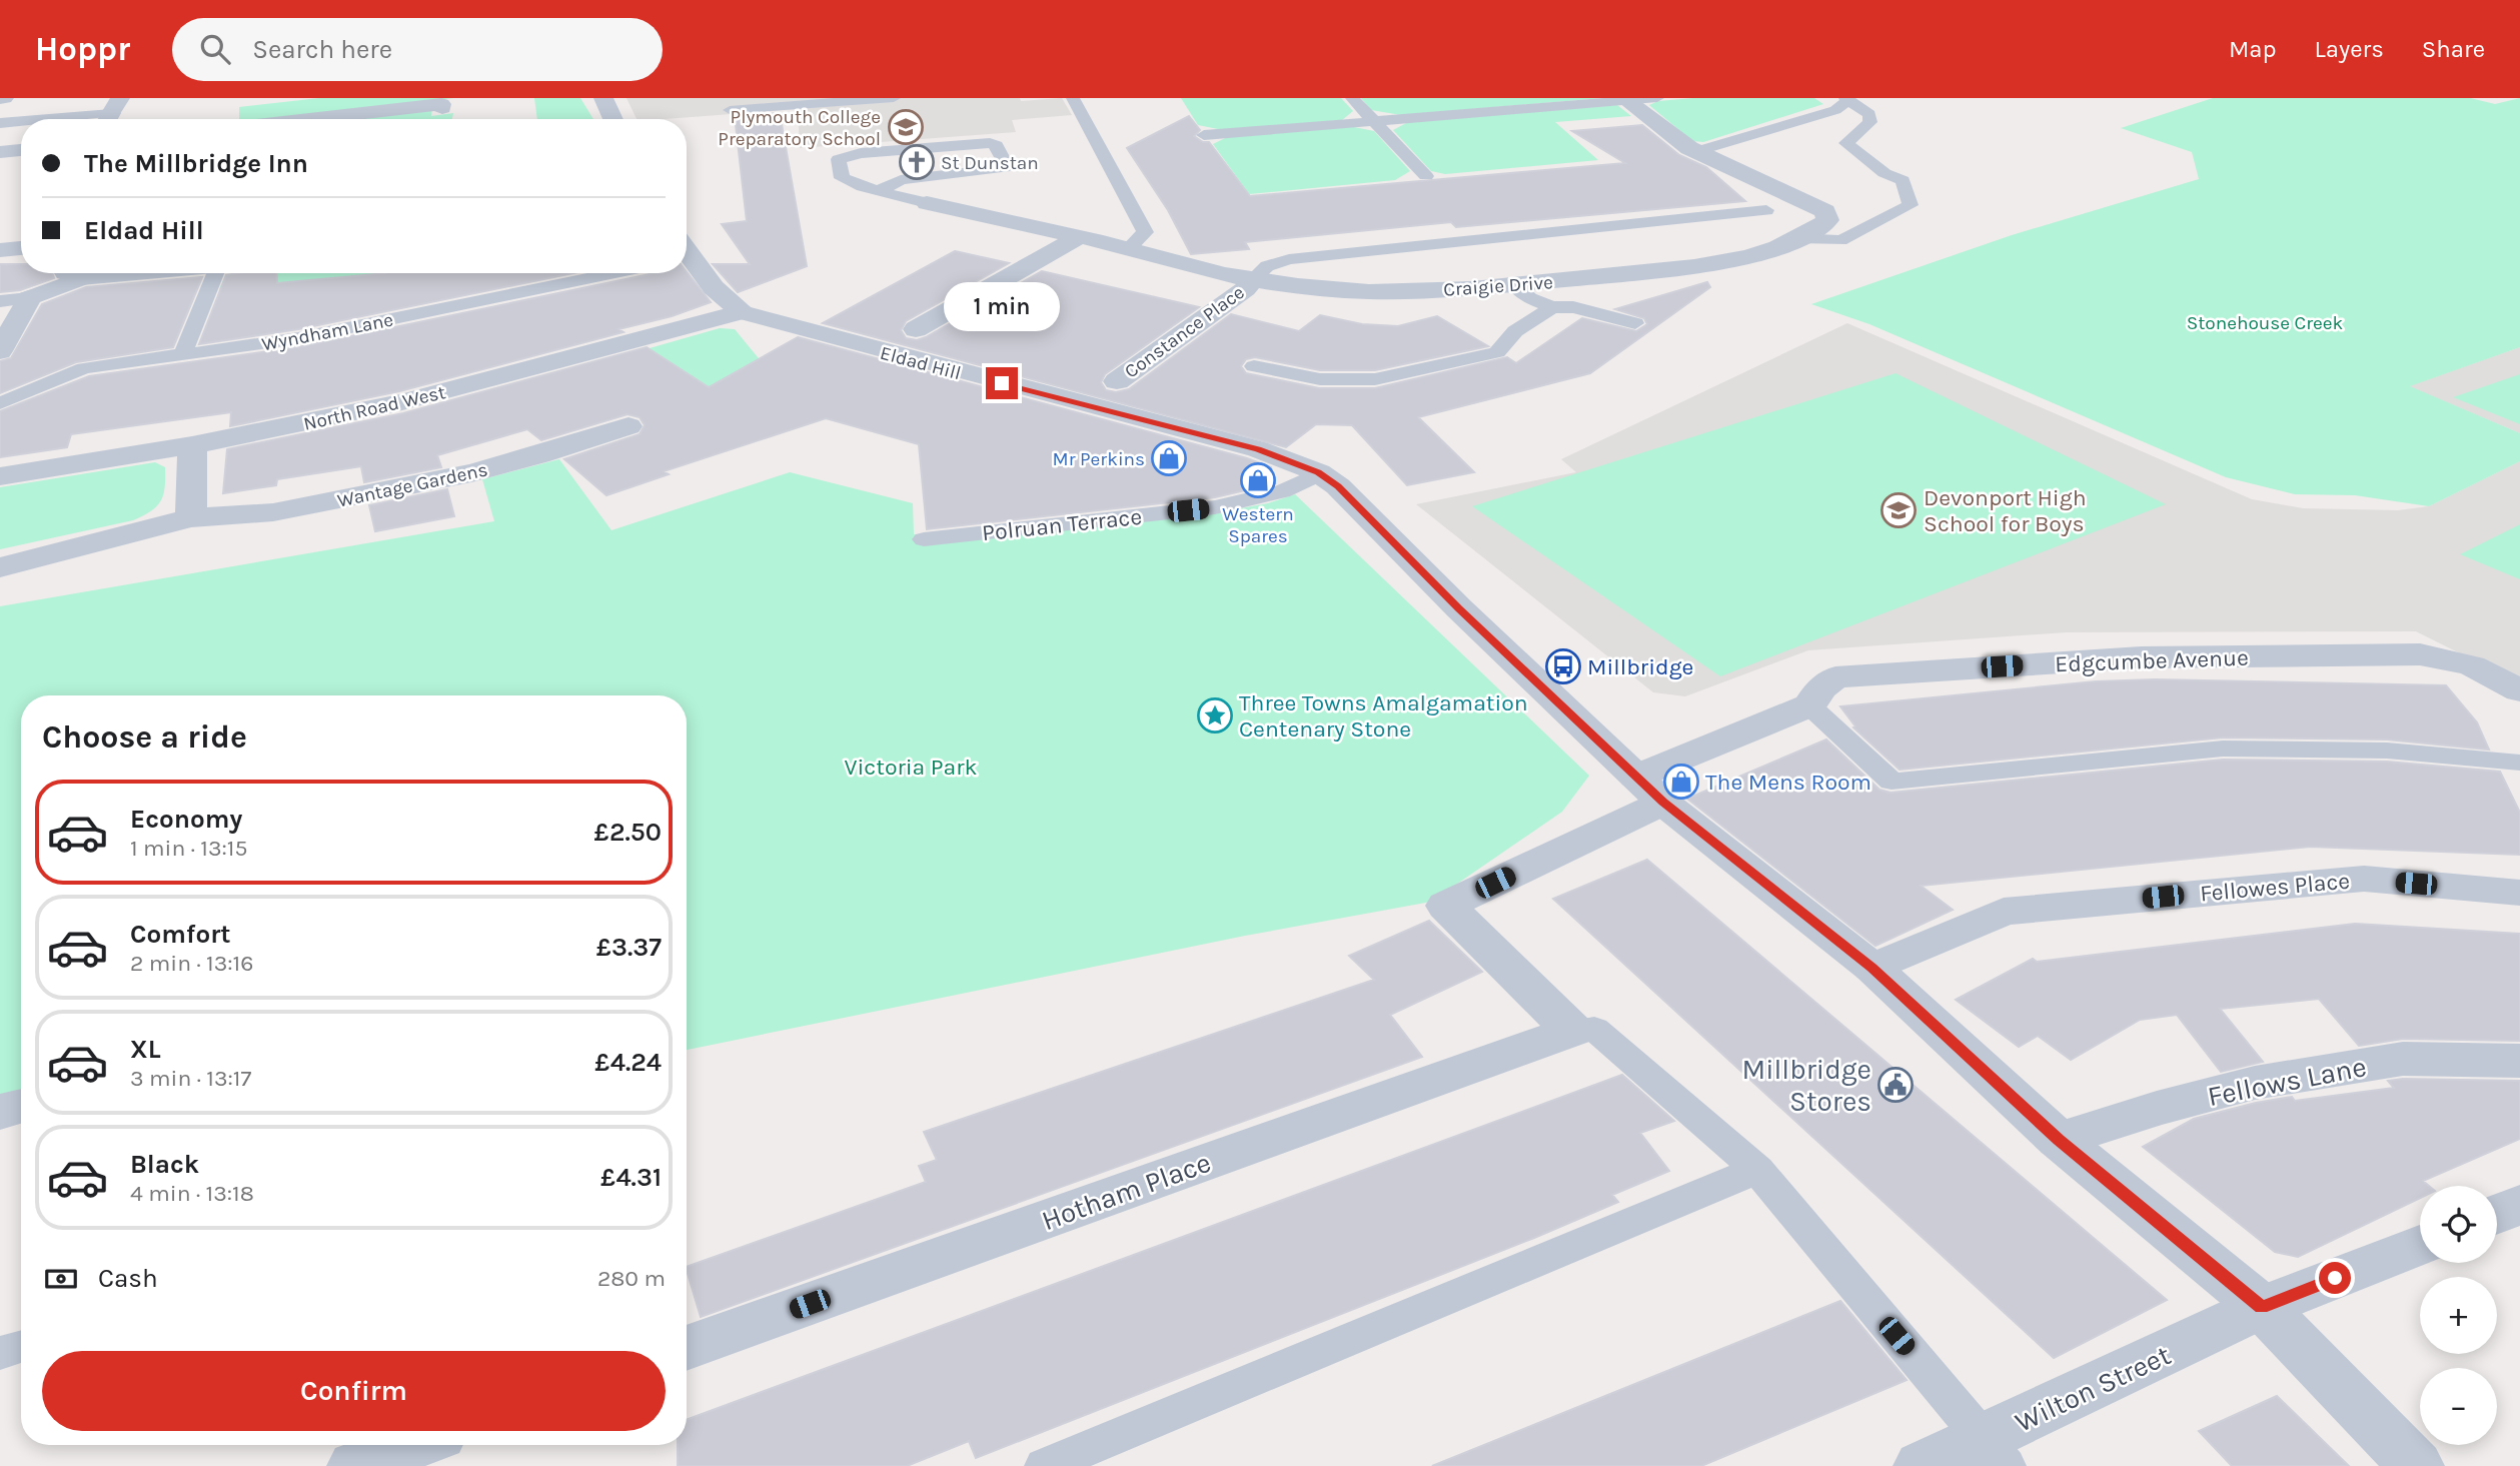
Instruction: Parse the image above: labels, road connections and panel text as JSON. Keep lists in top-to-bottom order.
{
  "streets": {
    "street": [
      "Craigie Drive",
      "Constance Place",
      "Eldad Hill",
      "North Road West",
      "Wantage Gardens",
      "Edgcumbe Avenue",
      "Fellowes Place",
      "Fellows Lane",
      "Hotham Place",
      "Wilton Street"
    ],
    "lane": ["Wyndham Lane", "Polruan Terrace"]
  },
  "crossings": [
    ["Craigie Drive", "Constance Place"],
    ["Eldad Hill", "North Road West"],
    ["Eldad Hill", "Polruan Terrace"],
    ["Edgcumbe Avenue", "Hotham Place"]
  ],
  "parks": ["Stonehouse Creek", "Victoria Park"],
  "places": {
    "school or university": ["Plymouth College Preparatory School", "Devonport High School for Boys"],
    "church": ["St Dunstan"],
    "shop": ["Mr Perkins", "Western Spares", "The Mens Room"],
    "bus stop": ["Millbridge"],
    "place": ["Three Towns Amalgamation Centenary Stone"],
    "public building": ["Millbridge Stores"]
  },
  "page": {
    "header": "Hoppr",
    "search": "Search here",
    "nav": ["Map", "Layers", "Share"],
    "banner": ["The Millbridge Inn", "Eldad Hill"],
    "bubble": "1 min",
    "heading": "Choose a ride",
    "list": [
      {
        "name": "Economy",
        "note": "1 min · 13:15",
        "value": "£2.50"
      },
      {
        "name": "Comfort",
        "note": "2 min · 13:16",
        "value": "£3.37"
      },
      {
        "name": "XL",
        "note": "3 min · 13:17",
        "value": "£4.24"
      },
      {
        "name": "Black",
        "note": "4 min · 13:18",
        "value": "£4.31"
      }
    ],
    "map_buttons": ["+", "−"],
    "pay": ["Cash", "280 m"],
    "buttons": "Confirm"
  }
}
